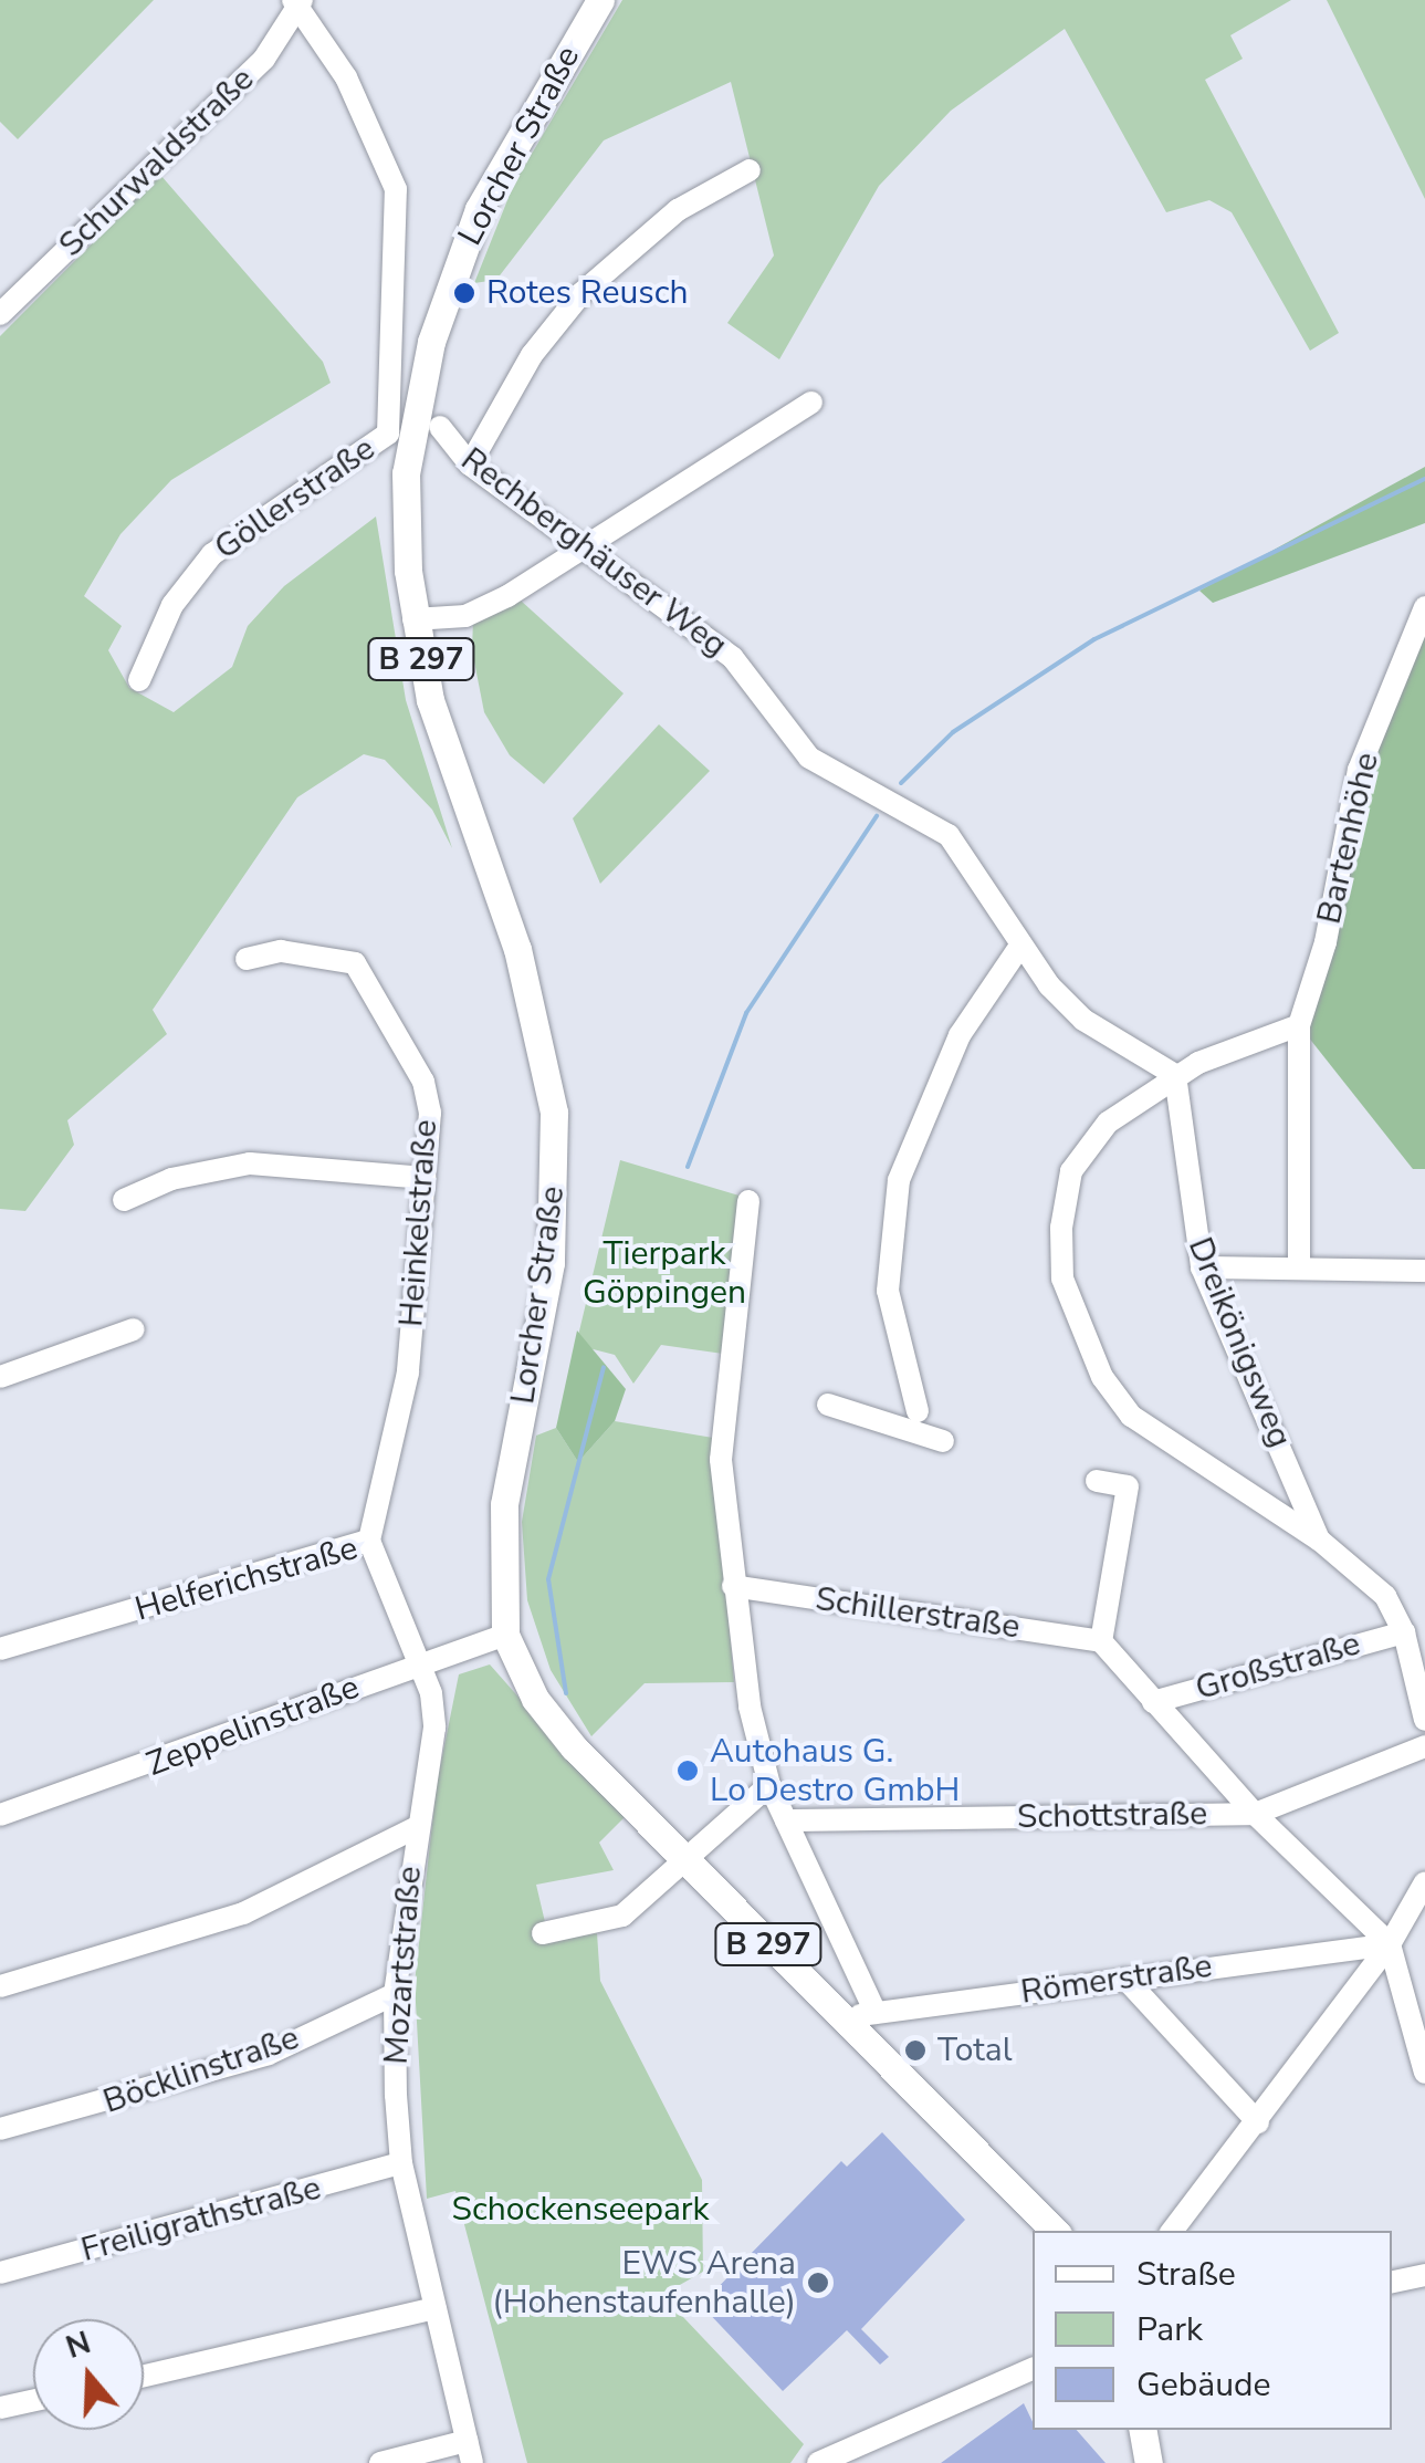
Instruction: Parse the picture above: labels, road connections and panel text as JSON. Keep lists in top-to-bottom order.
{
  "streets": {
    "main road": ["Lorcher Straße", "B 297"],
    "street": [
      "Schurwaldstraße",
      "Göllerstraße",
      "Rechberghäuser Weg",
      "Bartenhöhe",
      "Heinkelstraße",
      "Dreikönigsweg",
      "Helferichstraße",
      "Schillerstraße",
      "Großstraße",
      "Zeppelinstraße",
      "Schottstraße",
      "Mozartstraße",
      "Römerstraße",
      "Böcklinstraße",
      "Freiligrathstraße"
    ]
  },
  "crossings": [
    ["Lorcher Straße", "Zeppelinstraße"],
    ["Lorcher Straße", "Römerstraße"],
    ["Schurwaldstraße", "Göllerstraße"],
    ["Rechberghäuser Weg", "Dreikönigsweg"],
    ["Heinkelstraße", "Helferichstraße"],
    ["Helferichstraße", "Zeppelinstraße"],
    ["Helferichstraße", "Mozartstraße"],
    ["Zeppelinstraße", "Mozartstraße"],
    ["Mozartstraße", "Böcklinstraße"],
    ["Mozartstraße", "Freiligrathstraße"]
  ],
  "parks": ["Tierpark Göppingen", "Schockenseepark"],
  "places": [
    "Rotes Reusch",
    "Autohaus G. Lo Destro GmbH",
    "Total",
    "EWS Arena (Hohenstaufenhalle)"
  ],
  "legend": ["Straße", "Park", "Gebäude"],
  "north": "top"
}
